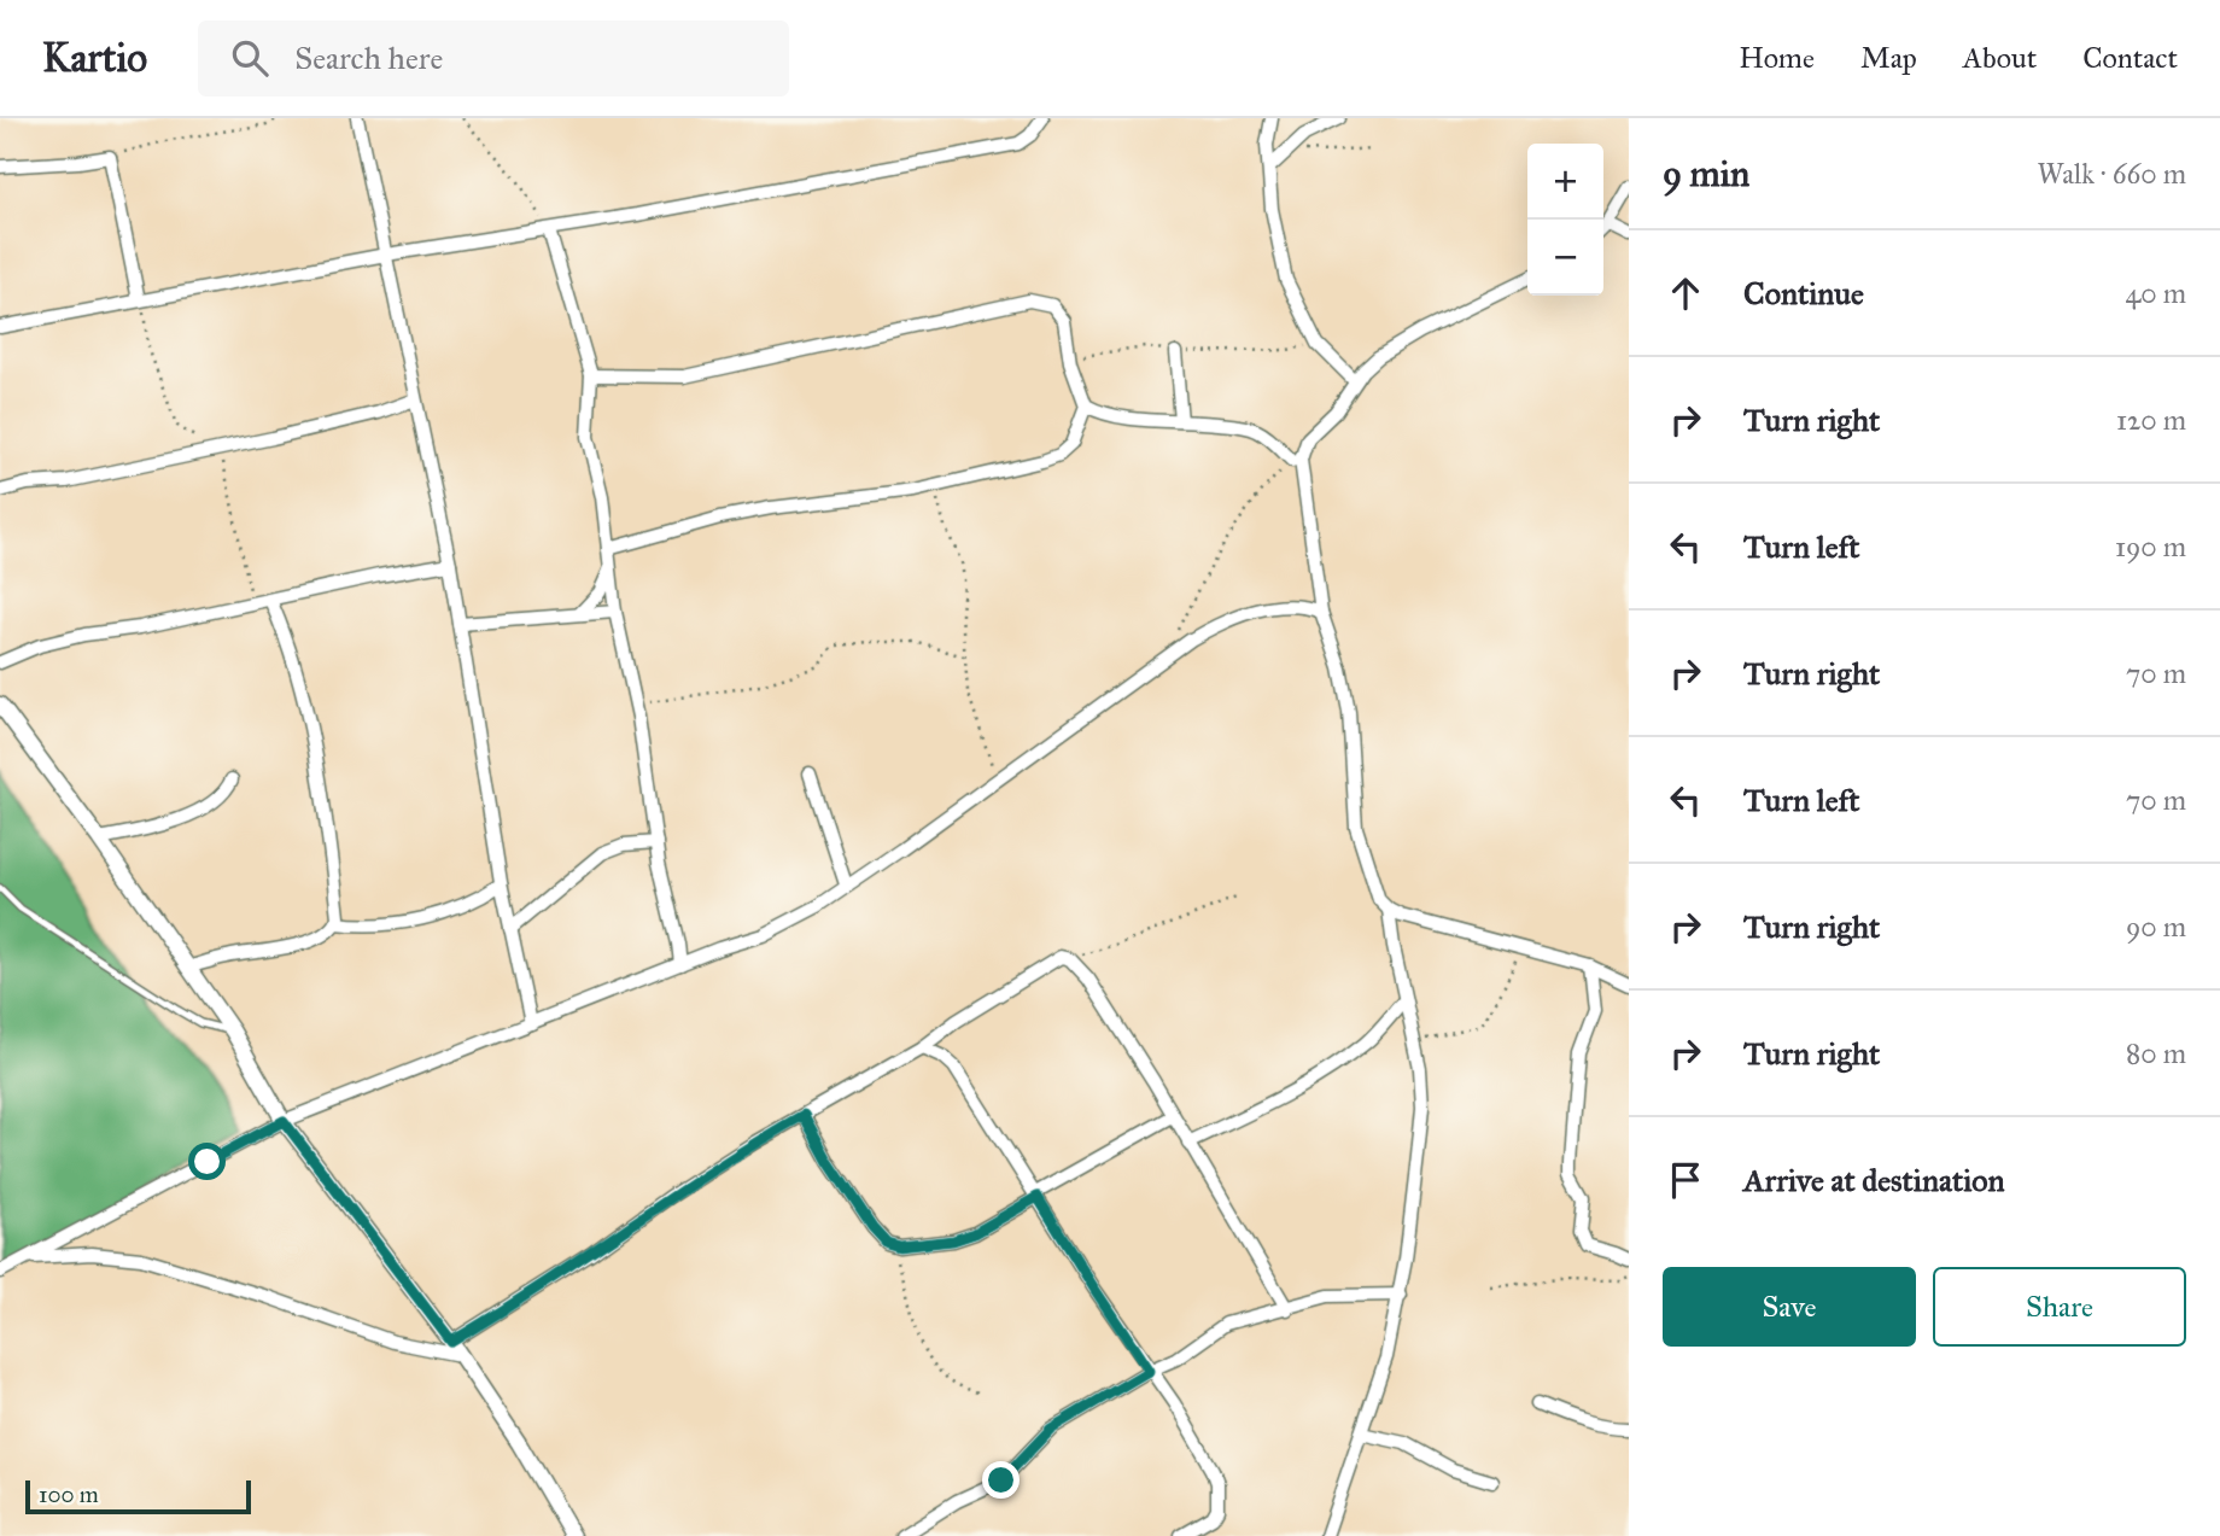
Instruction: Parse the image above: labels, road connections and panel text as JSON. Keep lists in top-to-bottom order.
{
  "scale_bar": "100 m",
  "page": {
    "header": "Kartio",
    "search": "Search here",
    "nav": [
      "Home",
      "Map",
      "About",
      "Contact"
    ],
    "heading": ["9 min", "Walk · 660 m"],
    "map_buttons": ["+", "−"],
    "list": [
      ["Continue", "40 m"],
      ["Turn right", "120 m"],
      ["Turn left", "190 m"],
      ["Turn right", "70 m"],
      ["Turn left", "70 m"],
      ["Turn right", "90 m"],
      ["Turn right", "80 m"],
      "Arrive at destination"
    ],
    "buttons": ["Save", "Share"],
    "scale": "100 m"
  }
}
